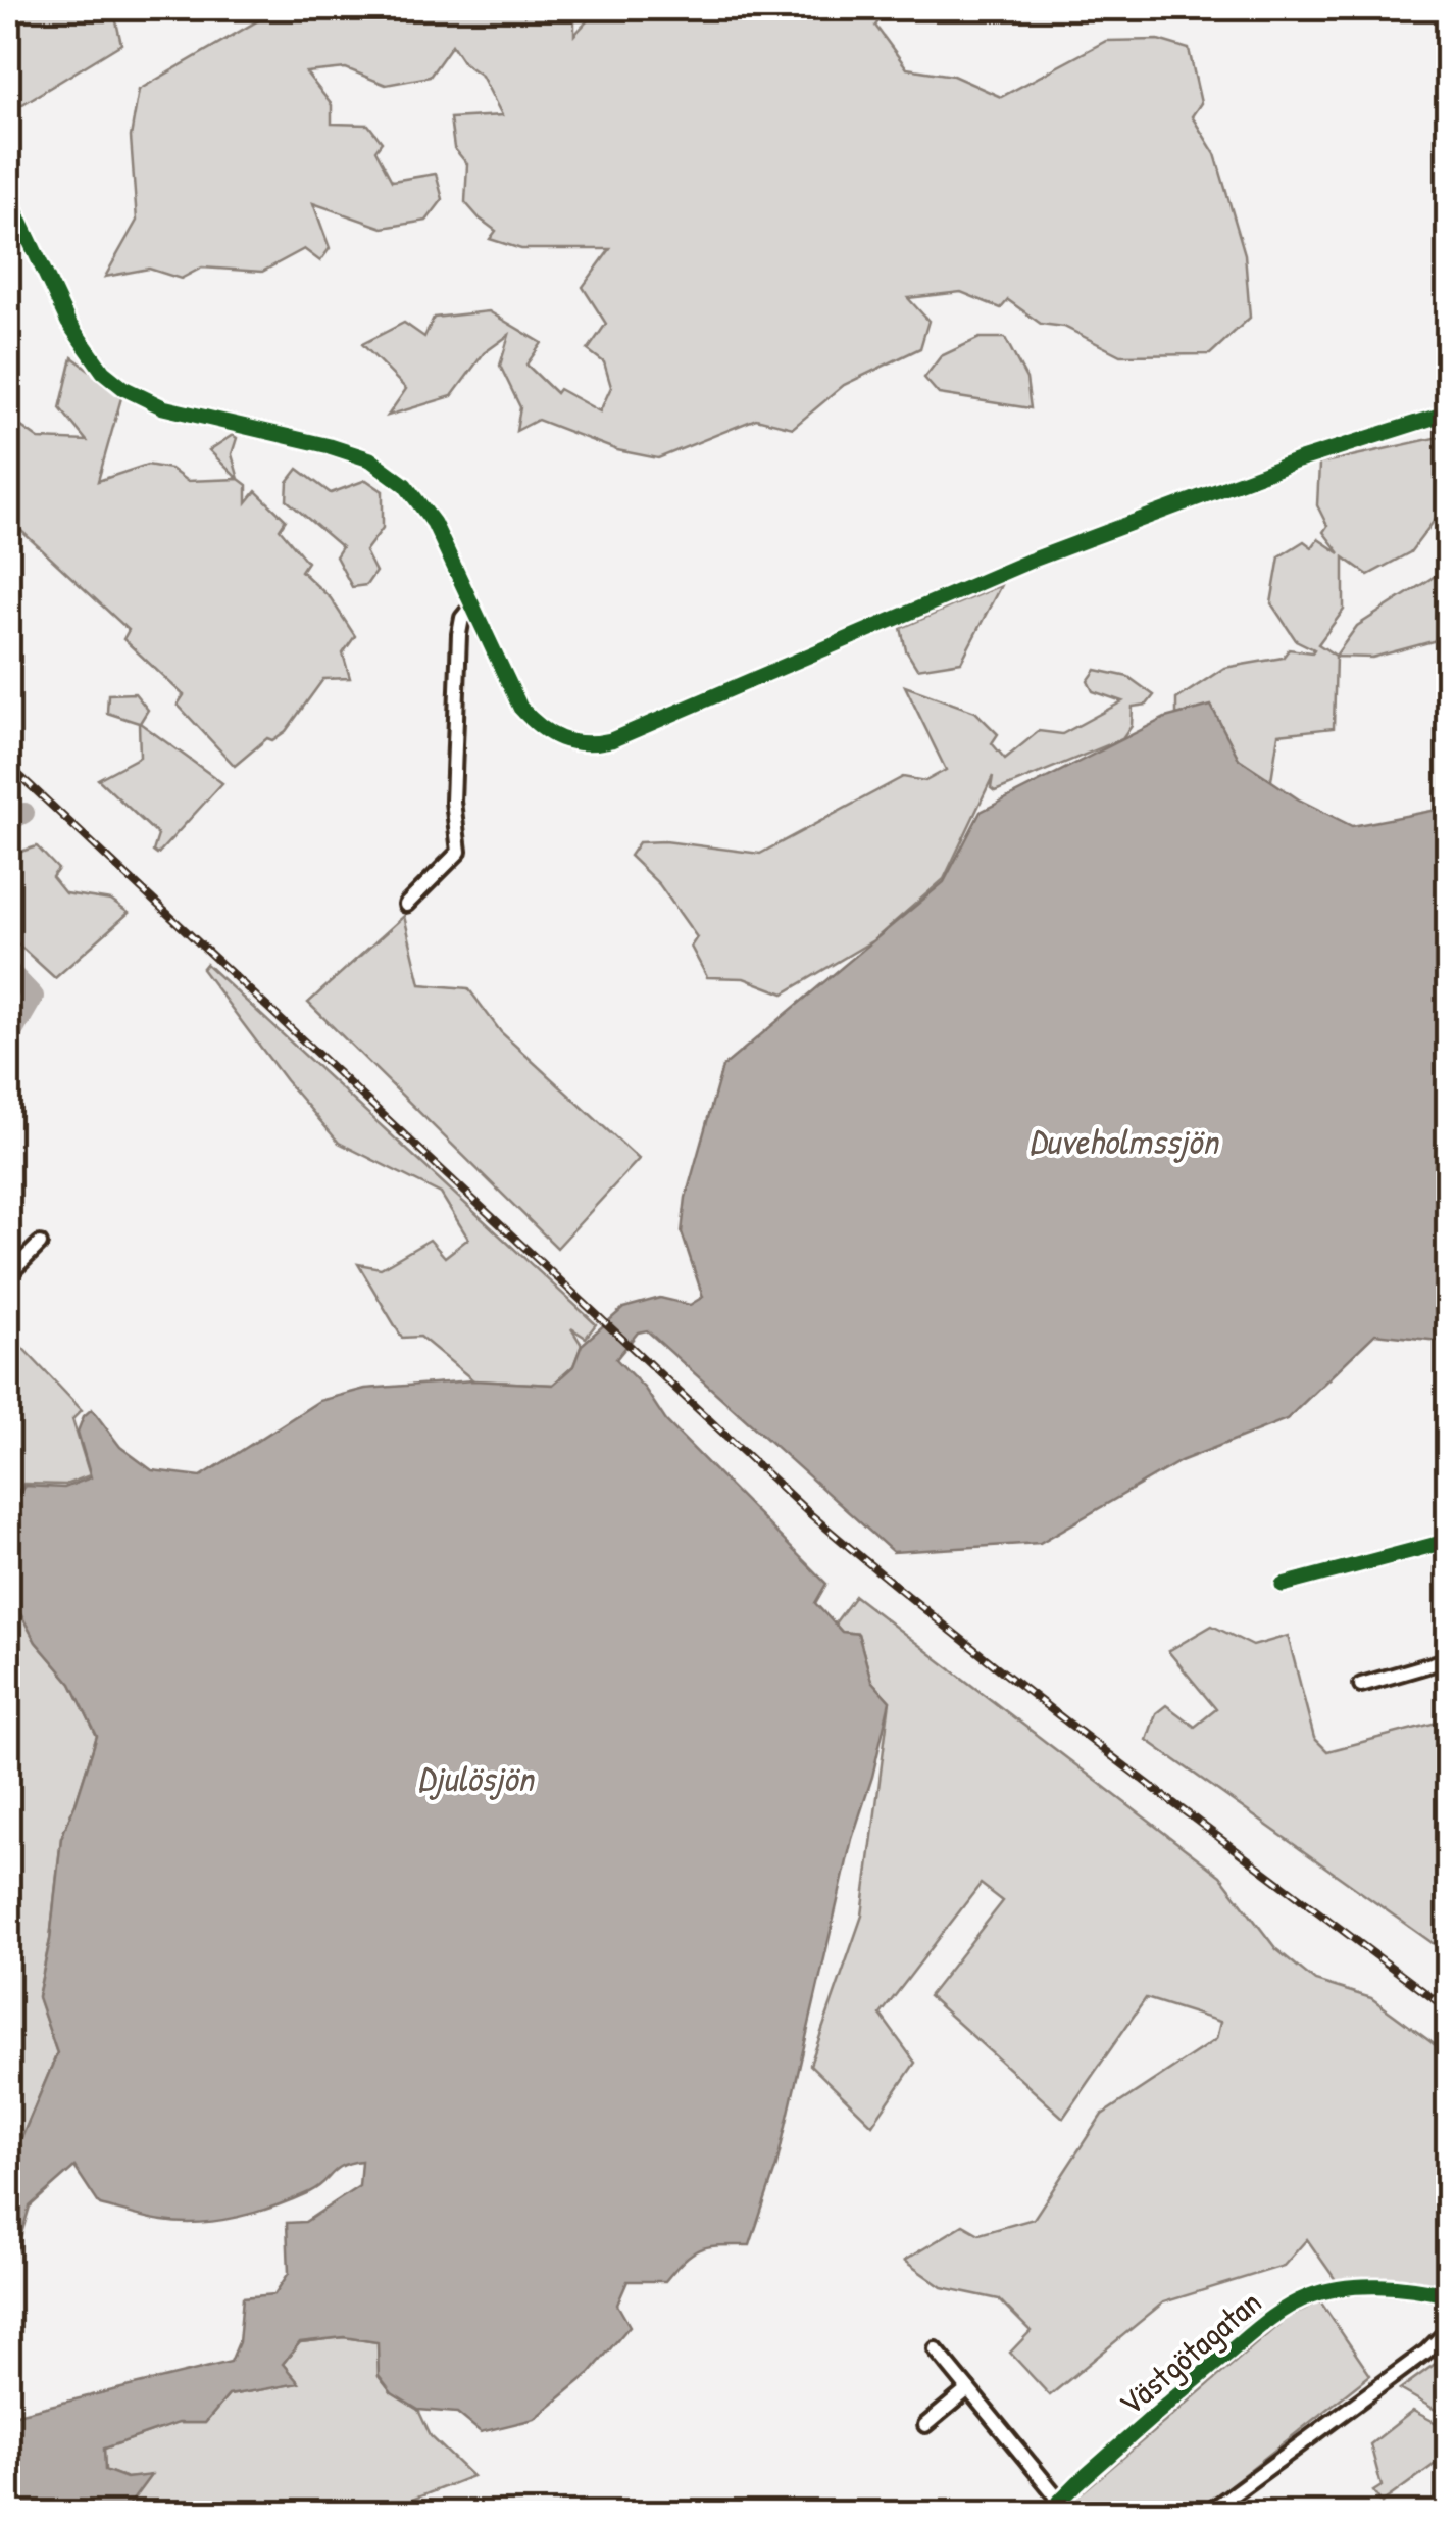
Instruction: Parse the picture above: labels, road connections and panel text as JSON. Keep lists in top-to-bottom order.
{
  "streets": {
    "street": ["Västgötagatan"]
  },
  "water": ["Duveholmssjön", "Djulösjön"]
}
